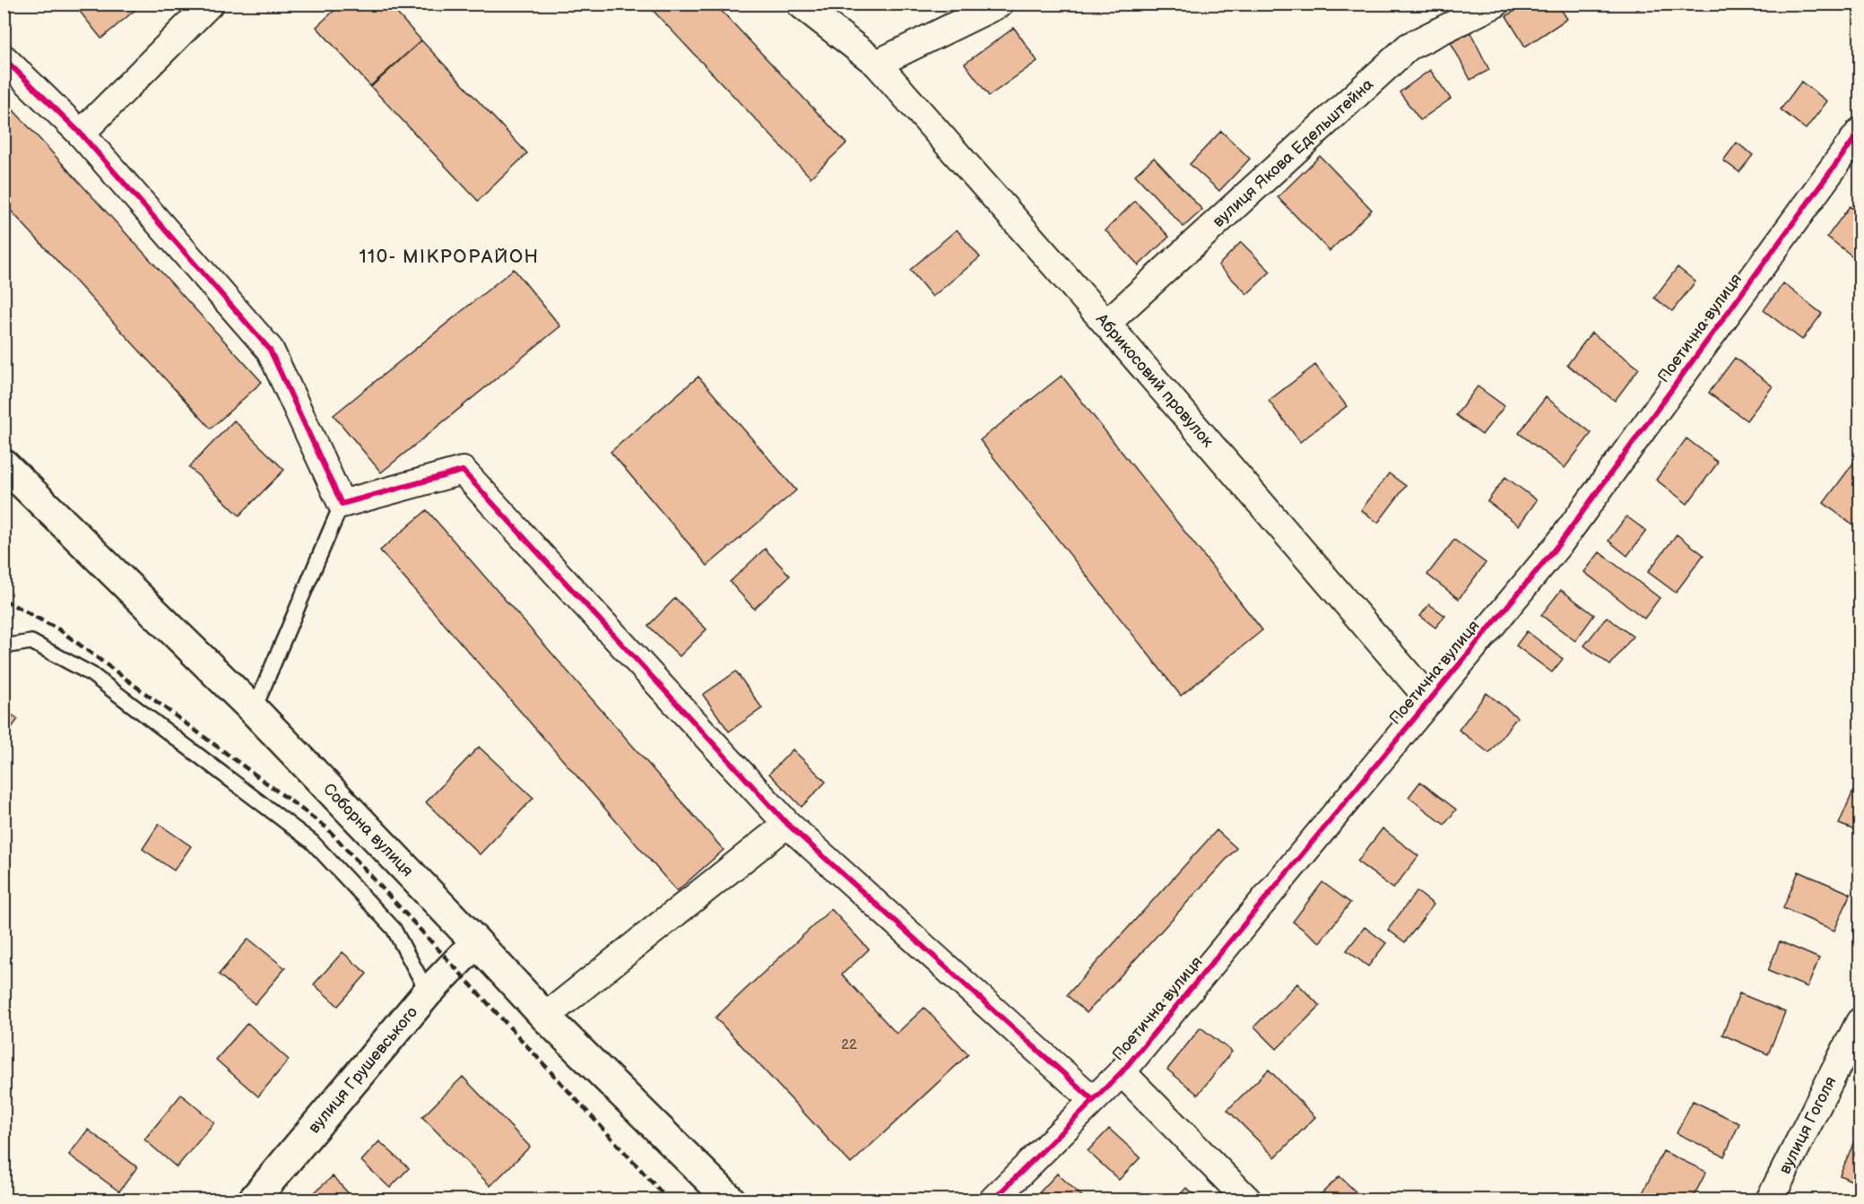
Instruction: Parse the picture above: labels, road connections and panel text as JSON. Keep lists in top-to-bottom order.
{
  "streets": {
    "street": [
      "вулиця Якова Едельштейна",
      "Поетична вулиця",
      "Абрикосовий провулок",
      "Соборна вулиця",
      "вулиця Грушевського",
      "вулиця Гоголя"
    ]
  },
  "crossings": [
    ["вулиця Якова Едельштейна", "Абрикосовий провулок"],
    ["Поетична вулиця", "Абрикосовий провулок"],
    ["Соборна вулиця", "вулиця Грушевського"]
  ],
  "districts": ["110- МІКРОРАЙОН"],
  "house_numbers": ["22"]
}
